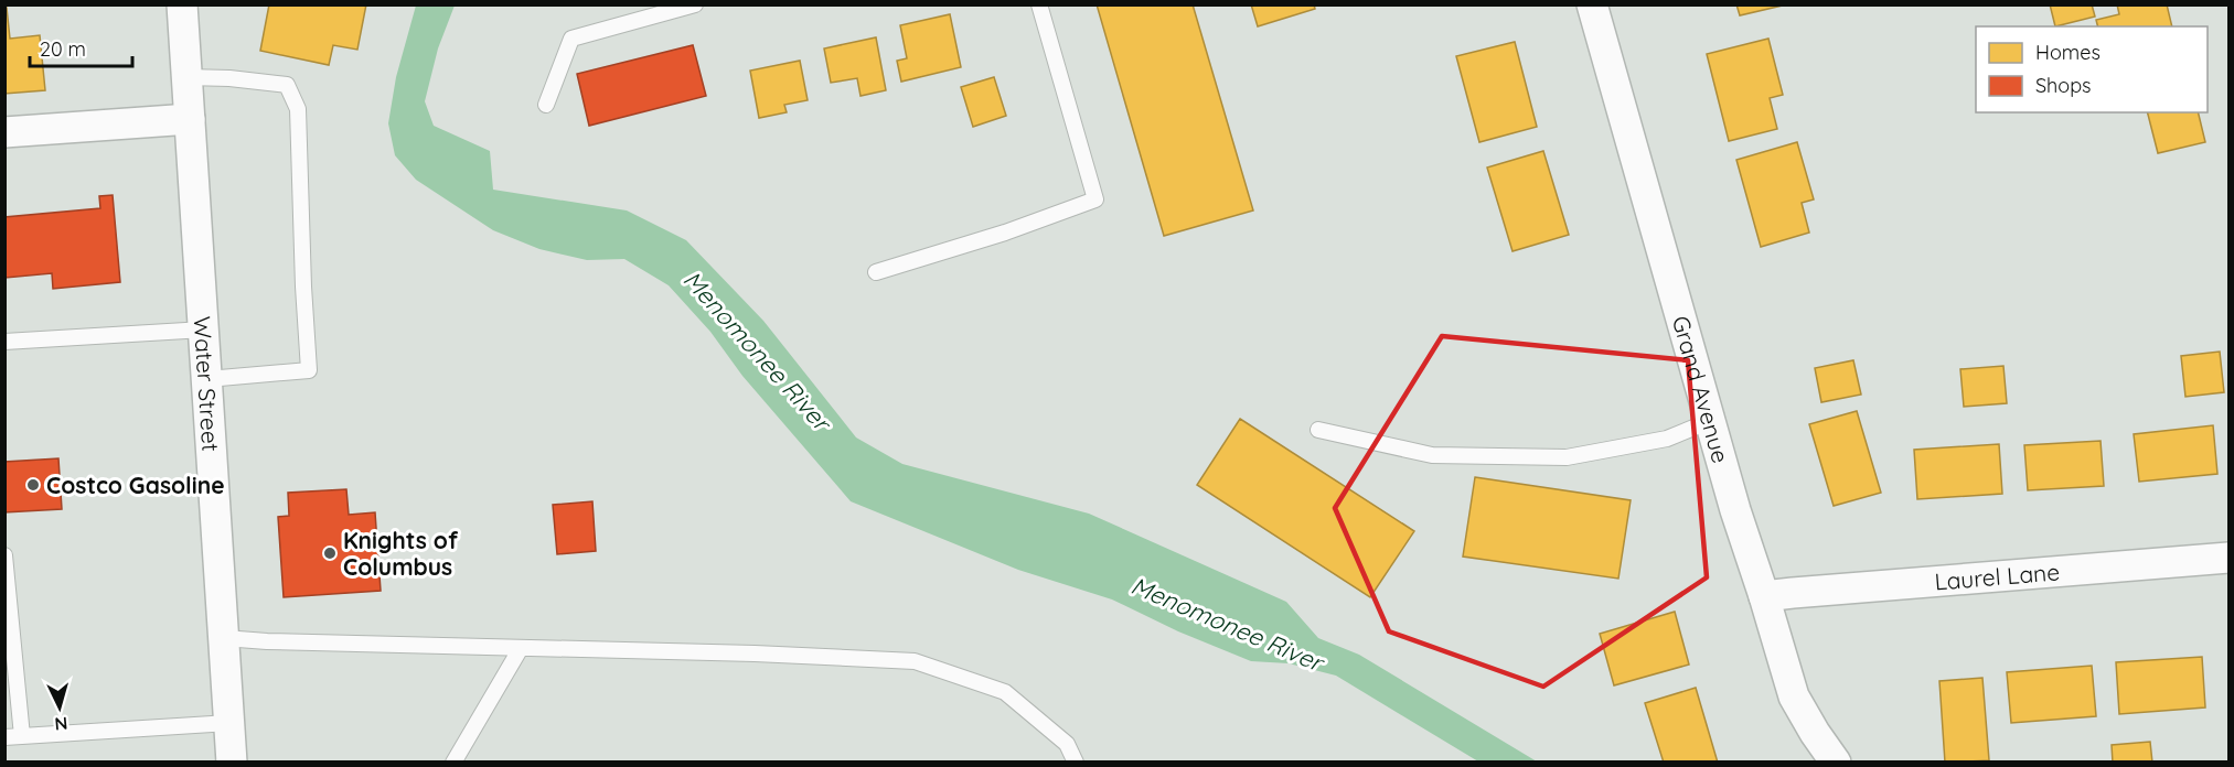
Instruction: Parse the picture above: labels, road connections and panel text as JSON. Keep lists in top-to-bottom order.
{
  "streets": {
    "street": ["Water Street", "Grand Avenue", "Laurel Lane"]
  },
  "crossings": [
    ["Grand Avenue", "Laurel Lane"]
  ],
  "water": ["Menomonee River"],
  "places": ["Costco Gasoline", "Knights of Columbus"],
  "legend": ["Homes", "Shops"],
  "scale_bar": "20 m",
  "north": "bottom"
}
